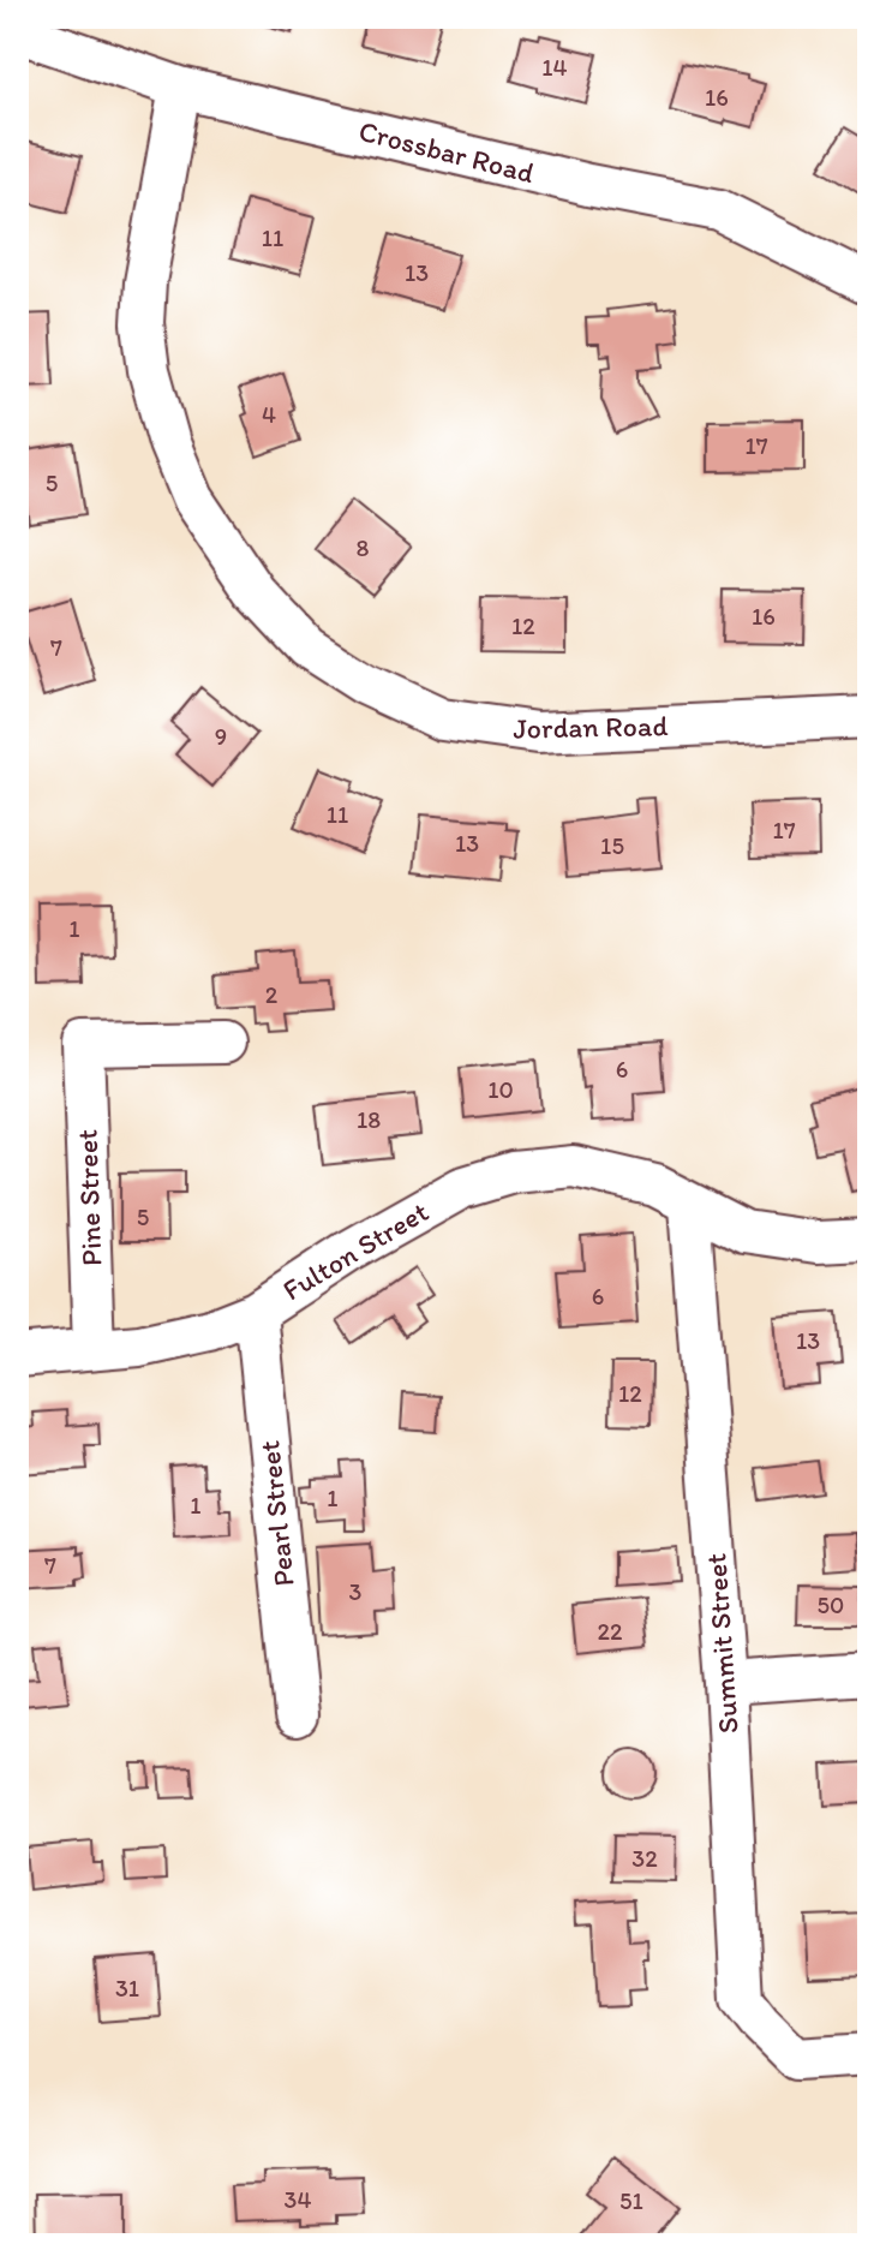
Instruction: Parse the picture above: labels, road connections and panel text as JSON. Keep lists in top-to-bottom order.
{
  "streets": {
    "street": [
      "Crossbar Road",
      "Jordan Road",
      "Pine Street",
      "Fulton Street",
      "Pearl Street",
      "Summit Street"
    ]
  },
  "crossings": [
    ["Crossbar Road", "Jordan Road"],
    ["Pine Street", "Fulton Street"],
    ["Fulton Street", "Pearl Street"],
    ["Fulton Street", "Summit Street"]
  ],
  "house_numbers": [
    "14",
    "16",
    "11",
    "13",
    "4",
    "17",
    "5",
    "8",
    "16",
    "12",
    "7",
    "9",
    "11",
    "17",
    "13",
    "15",
    "1",
    "2",
    "6",
    "10",
    "18",
    "5",
    "6",
    "13",
    "12",
    "1",
    "1",
    "7",
    "3",
    "50",
    "22",
    "32",
    "31",
    "34",
    "51"
  ]
}
